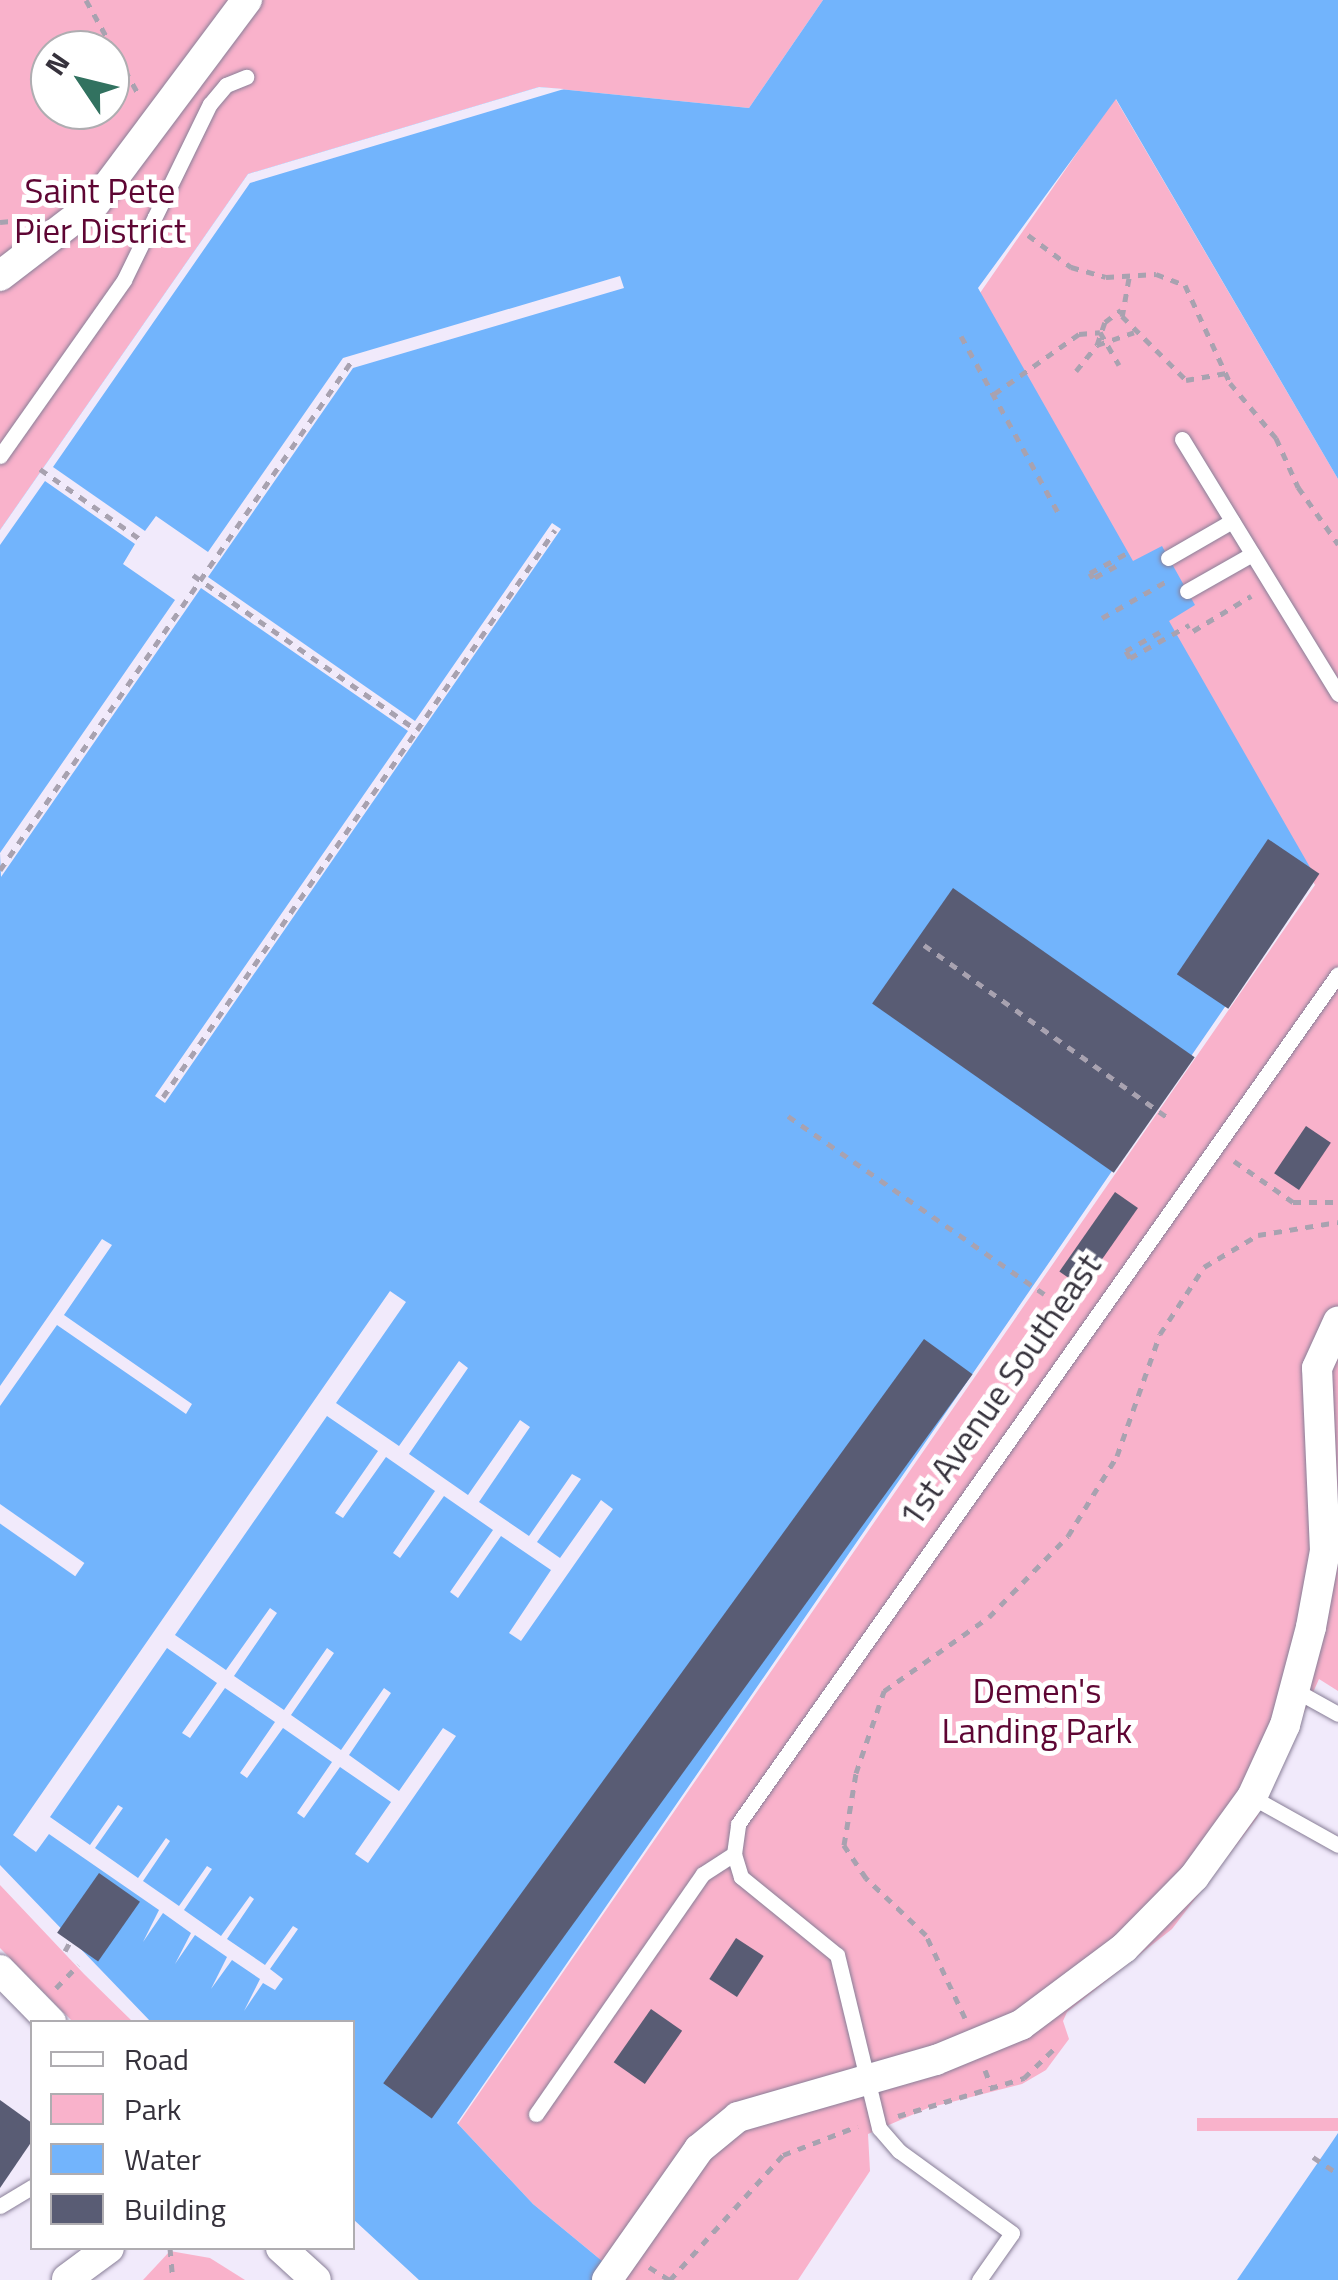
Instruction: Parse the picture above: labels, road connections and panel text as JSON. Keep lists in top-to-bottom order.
{
  "streets": {
    "lane": ["1st Avenue Southeast"]
  },
  "parks": ["Saint Pete Pier District", "Demen's Landing Park"],
  "legend": [
    "Road",
    "Park",
    "Water",
    "Building"
  ],
  "north": "top left"
}
